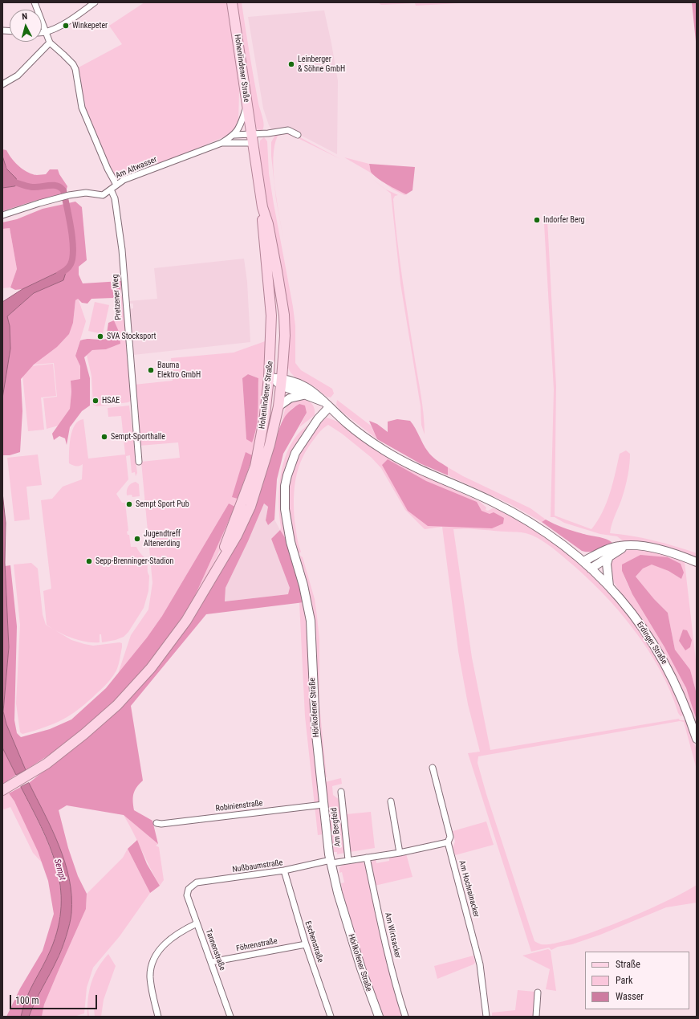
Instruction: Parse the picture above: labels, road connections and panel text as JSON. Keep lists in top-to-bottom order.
{
  "streets": {
    "main road": ["Hohenlindener Straße"],
    "street": [
      "Am Altwasser",
      "Pretzener Weg",
      "Erdinger Straße",
      "Hörlkofener Straße",
      "Robinienstraße",
      "Am Bergfeld",
      "Nußbaumstraße",
      "Am Hochrainacker",
      "Am Wirtsacker",
      "Eschenstraße",
      "Föhrenstraße",
      "Tannenstraße"
    ]
  },
  "crossings": [
    ["Hohenlindener Straße", "Am Altwasser"],
    ["Hohenlindener Straße", "Erdinger Straße"],
    ["Am Altwasser", "Pretzener Weg"],
    ["Erdinger Straße", "Hörlkofener Straße"],
    ["Hörlkofener Straße", "Robinienstraße"],
    ["Hörlkofener Straße", "Nußbaumstraße"],
    ["Nußbaumstraße", "Eschenstraße"],
    ["Nußbaumstraße", "Tannenstraße"],
    ["Eschenstraße", "Föhrenstraße"],
    ["Föhrenstraße", "Tannenstraße"]
  ],
  "water": ["Sempt"],
  "places": [
    "Winkepeter",
    "Leinberger & Söhne GmbH",
    "Indorfer Berg",
    "SVA Stocksport",
    "Bauma Elektro GmbH",
    "HSAE",
    "Sempt-Sporthalle",
    "Sempt Sport Pub",
    "Jugendtreff Altenerding",
    "Sepp-Brenninger-Stadion"
  ],
  "legend": ["Straße", "Park", "Wasser"],
  "scale_bar": "100 m",
  "north": "top"
}
